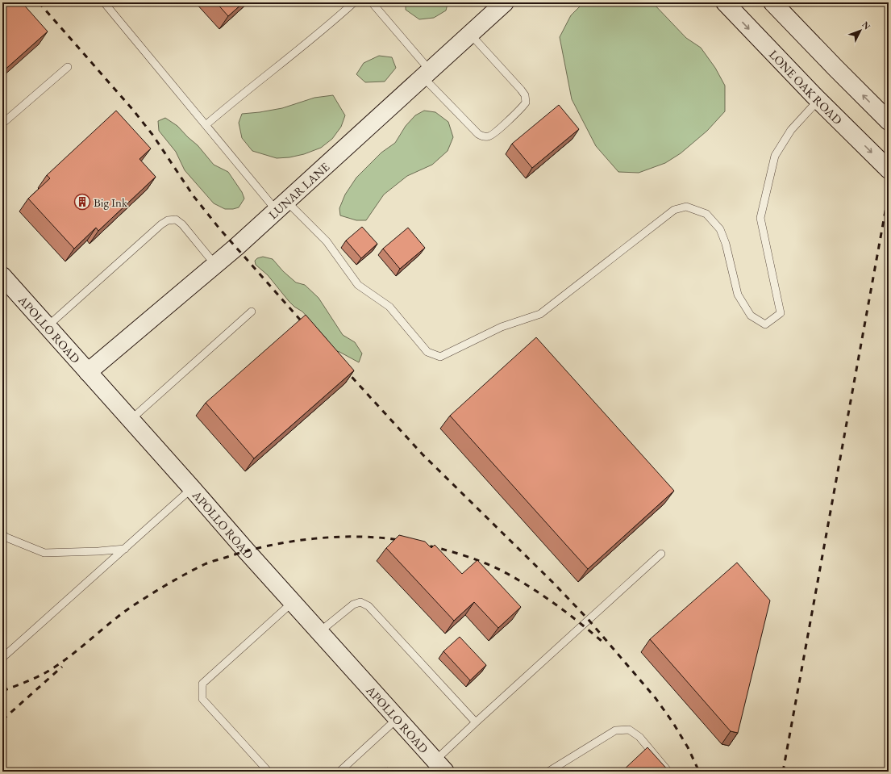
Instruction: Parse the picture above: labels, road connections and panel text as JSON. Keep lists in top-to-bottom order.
{
  "streets": {
    "street": ["LONE OAK ROAD", "LUNAR LANE", "APOLLO ROAD"]
  },
  "crossings": [
    ["LUNAR LANE", "APOLLO ROAD"]
  ],
  "places": {
    "building": ["Big Ink"]
  },
  "north": "top right"
}
